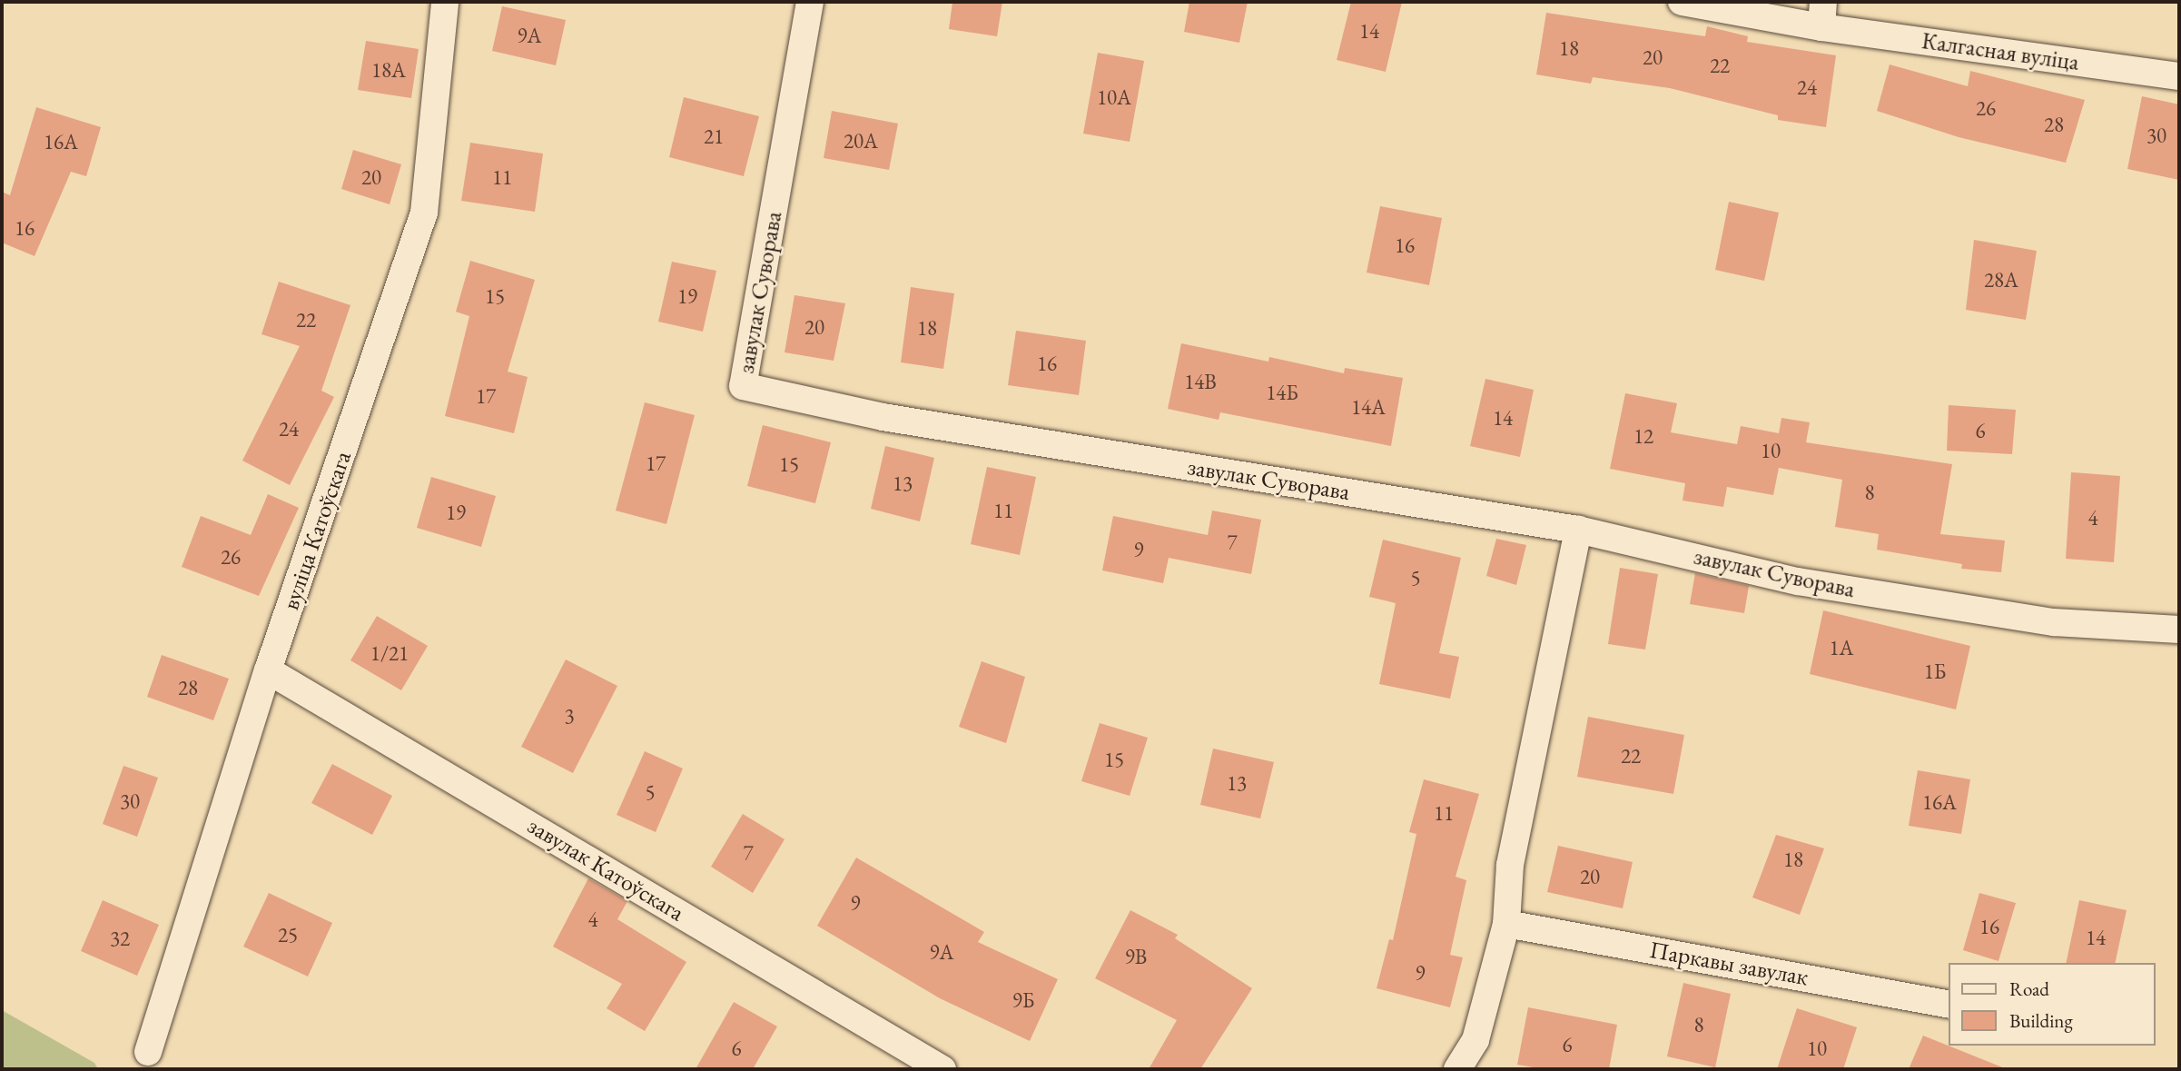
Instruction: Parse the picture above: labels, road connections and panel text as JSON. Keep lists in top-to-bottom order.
{
  "streets": {
    "street": [
      "Калгасная вуліца",
      "завулак Суворава",
      "вуліца Катоўскага",
      "завулак Катоўскага",
      "Паркавы завулак"
    ]
  },
  "crossings": [
    ["вуліца Катоўскага", "завулак Катоўскага"]
  ],
  "house_numbers": [
    "14",
    "9А",
    "18",
    "20",
    "22",
    "18А",
    "24",
    "10А",
    "26",
    "28",
    "30",
    "21",
    "20А",
    "16А",
    "20",
    "11",
    "16",
    "16",
    "28А",
    "15",
    "19",
    "22",
    "20",
    "18",
    "16",
    "14В",
    "14Б",
    "17",
    "14А",
    "14",
    "24",
    "6",
    "12",
    "10",
    "17",
    "15",
    "13",
    "8",
    "11",
    "19",
    "4",
    "7",
    "9",
    "26",
    "5",
    "1А",
    "1/21",
    "1Б",
    "28",
    "3",
    "22",
    "15",
    "13",
    "5",
    "30",
    "16А",
    "11",
    "7",
    "18",
    "20",
    "9",
    "4",
    "16",
    "25",
    "14",
    "32",
    "9А",
    "9В",
    "9",
    "9Б",
    "8",
    "6",
    "6",
    "10"
  ],
  "legend": ["Road", "Building"]
}
